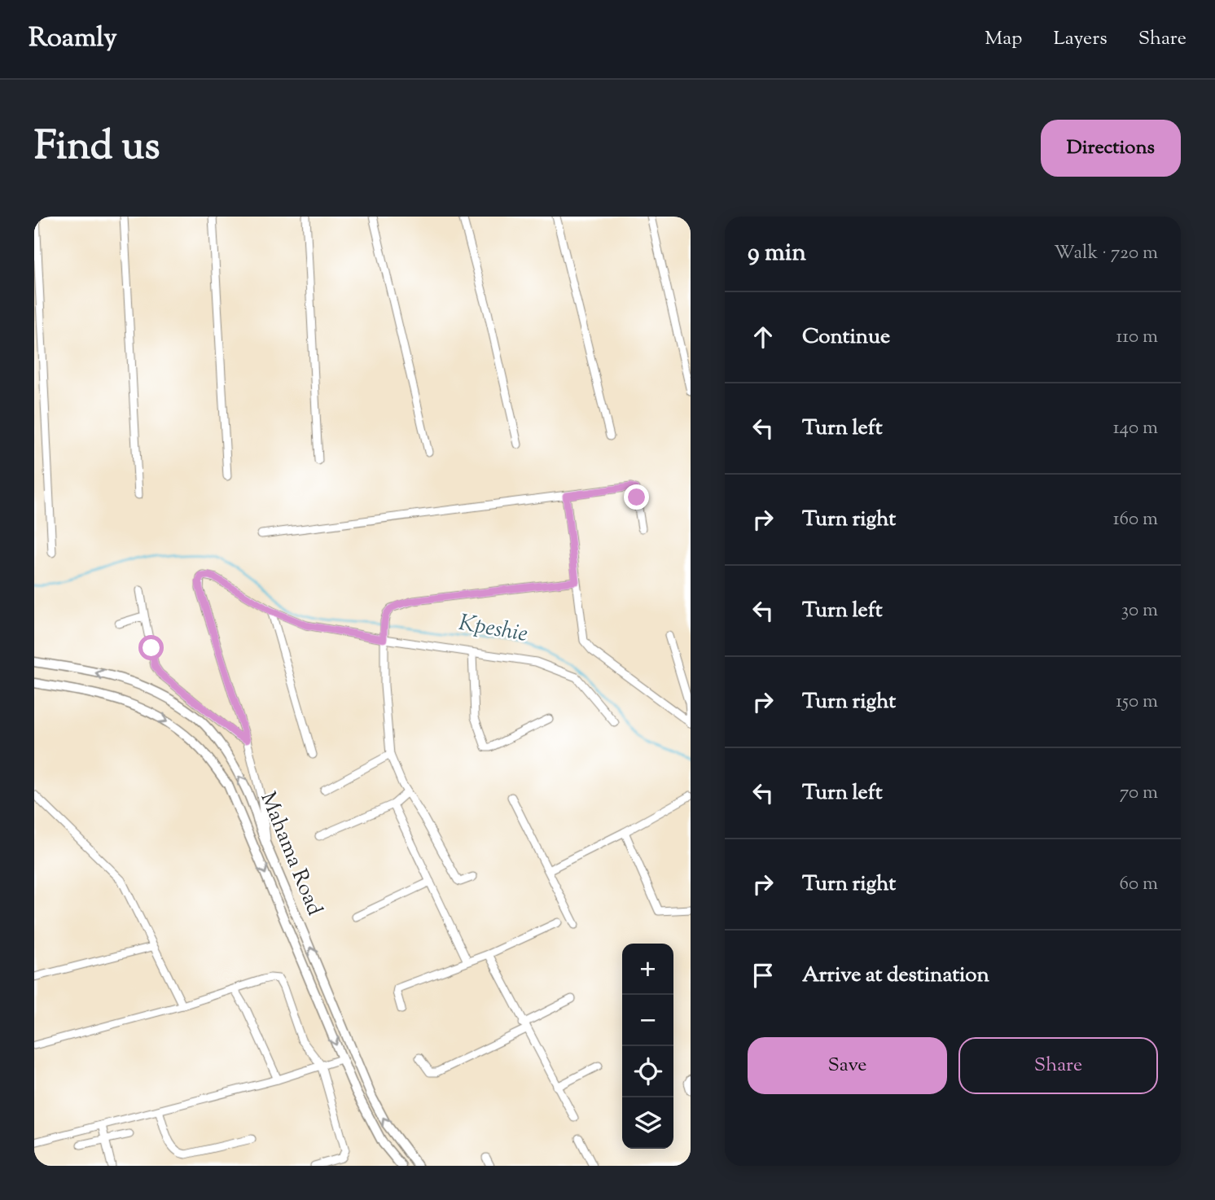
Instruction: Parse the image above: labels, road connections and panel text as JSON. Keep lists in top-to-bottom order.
{
  "streets": {
    "street": ["Mahama Road"]
  },
  "water": ["Kpeshie"],
  "page": {
    "header": "Roamly",
    "nav": ["Map", "Layers", "Share"],
    "title": "Find us",
    "buttons": [
      "Directions",
      ["Save", "Share"]
    ],
    "heading": ["9 min", "Walk · 720 m"],
    "list": [
      ["Continue", "110 m"],
      ["Turn left", "140 m"],
      ["Turn right", "160 m"],
      ["Turn left", "30 m"],
      ["Turn right", "150 m"],
      ["Turn left", "70 m"],
      ["Turn right", "60 m"],
      "Arrive at destination"
    ],
    "map_buttons": ["+", "−"]
  }
}
